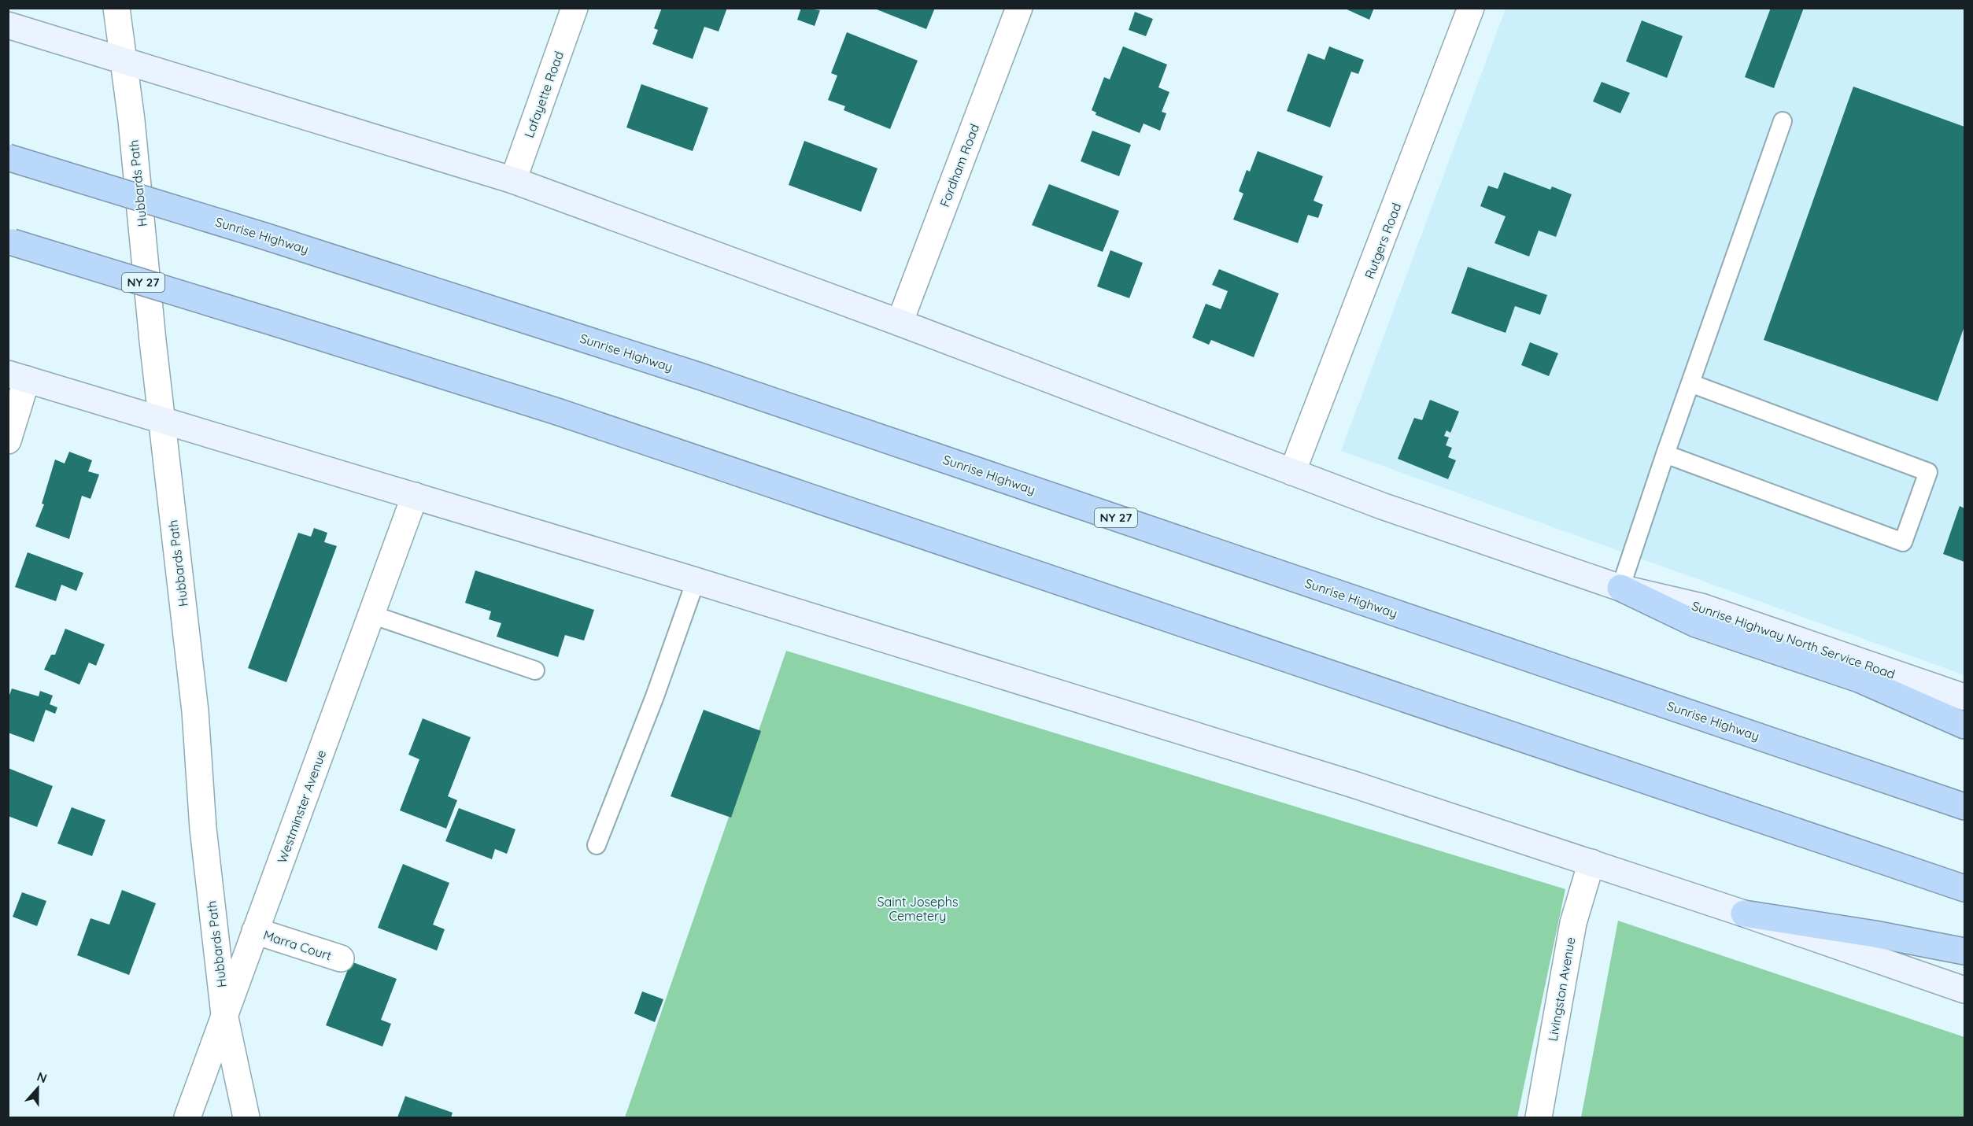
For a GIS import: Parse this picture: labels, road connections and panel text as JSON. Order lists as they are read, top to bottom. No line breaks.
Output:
{"streets":{"highway":["Sunrise Highway","NY 27"],"main road":["Sunrise Highway North Service Road"],"street":["Lafayette Road","Fordham Road","Hubbards Path","Rutgers Road","Westminster Avenue","Marra Court","Livingston Avenue"]},"crossings":[["Hubbards Path","Westminster Avenue"],["Westminster Avenue","Marra Court"]],"parks":["Saint Josephs Cemetery"],"north":"top"}
